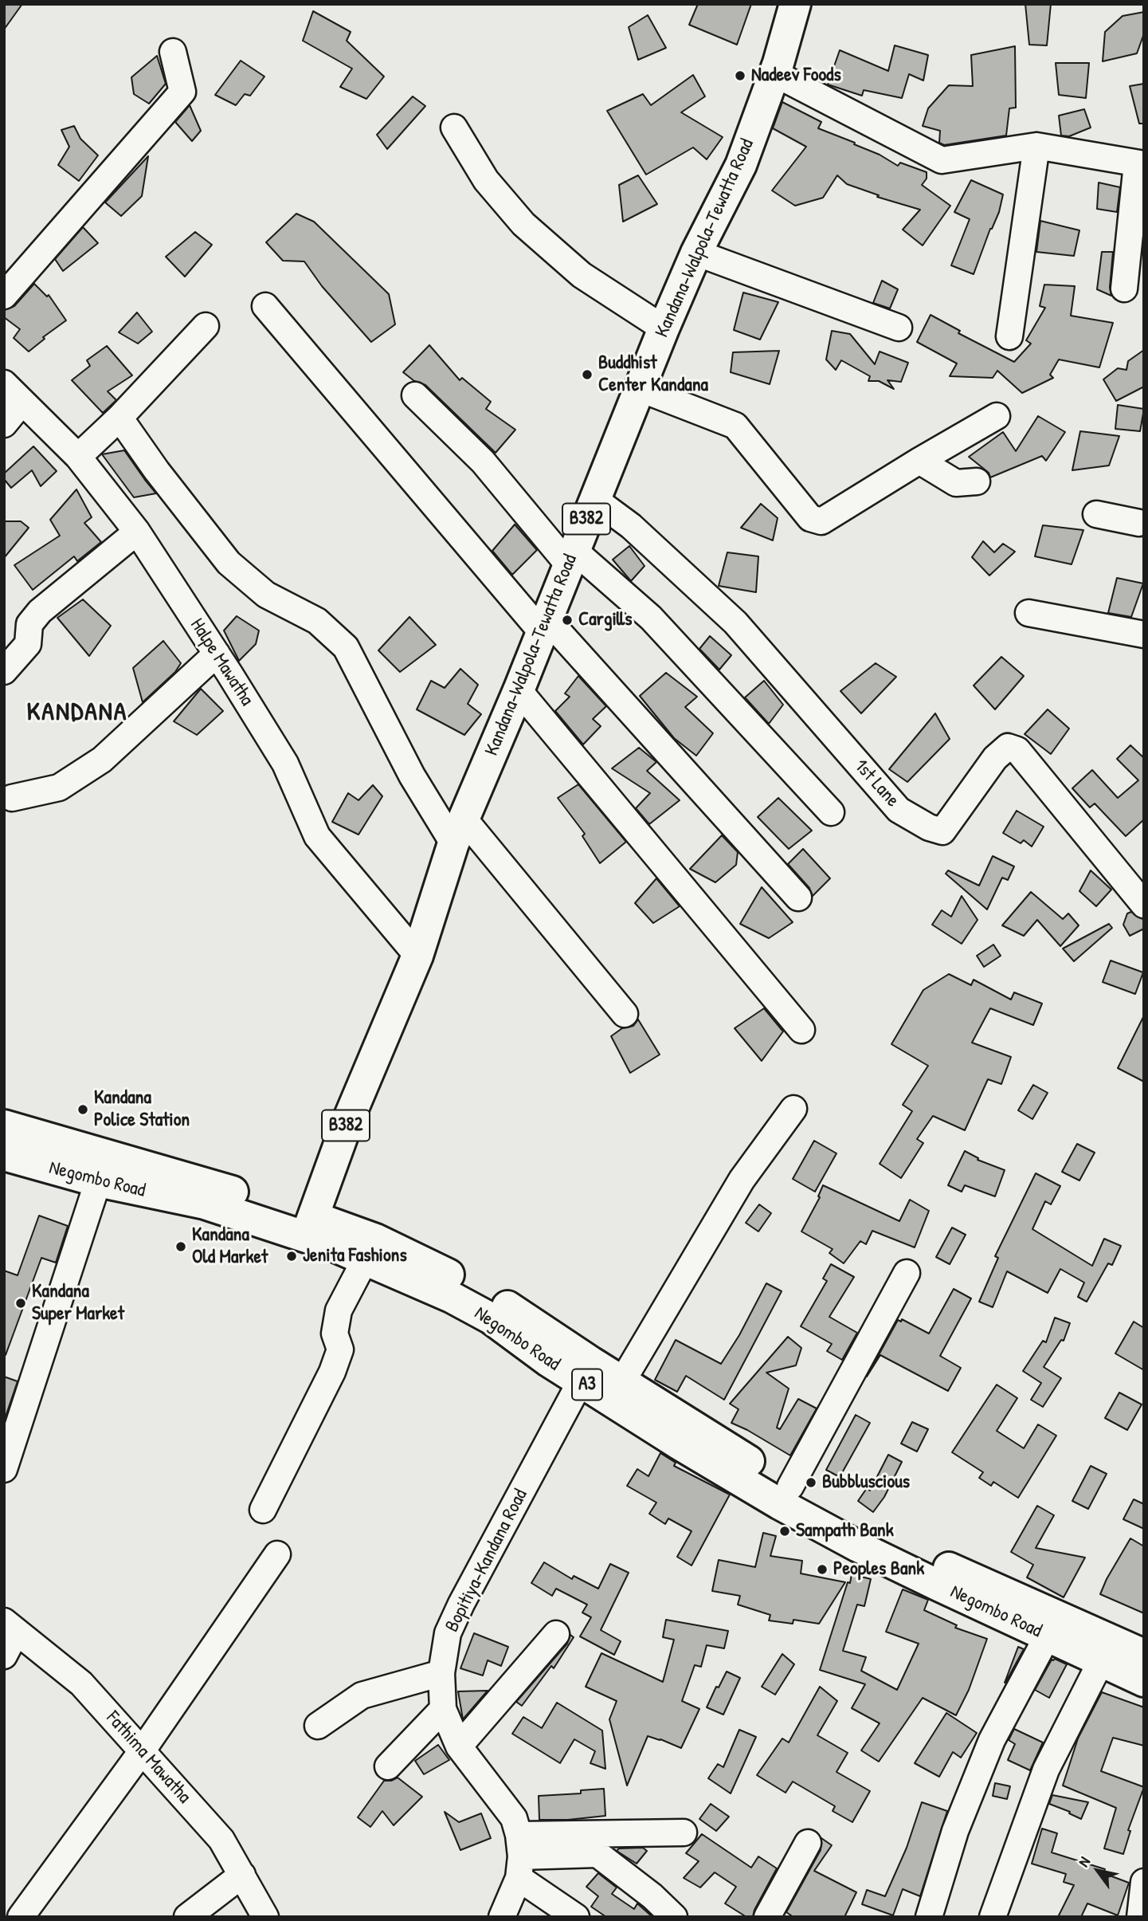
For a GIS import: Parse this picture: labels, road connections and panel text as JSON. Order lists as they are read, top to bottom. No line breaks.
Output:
{"streets":{"main road":["Kandana-Walpola-Tewatta Road","B382","Negombo Road","A3"],"street":["Halpe Mawatha","1st Lane","Bopitiya-Kandana Road","Fathima Mawatha"]},"crossings":[["Kandana-Walpola-Tewatta Road","Halpe Mawatha"],["Kandana-Walpola-Tewatta Road","1st Lane"],["Kandana-Walpola-Tewatta Road","Negombo Road"],["Negombo Road","Bopitiya-Kandana Road"]],"districts":["KANDANA"],"places":["Nadeev Foods","Buddhist Center Kandana","Cargills","Kandana Police Station","Kandana Old Market","Jenita Fashions","Kandana Super Market","Bubbluscious","Sampath Bank","Peoples Bank"],"north":"top left"}
